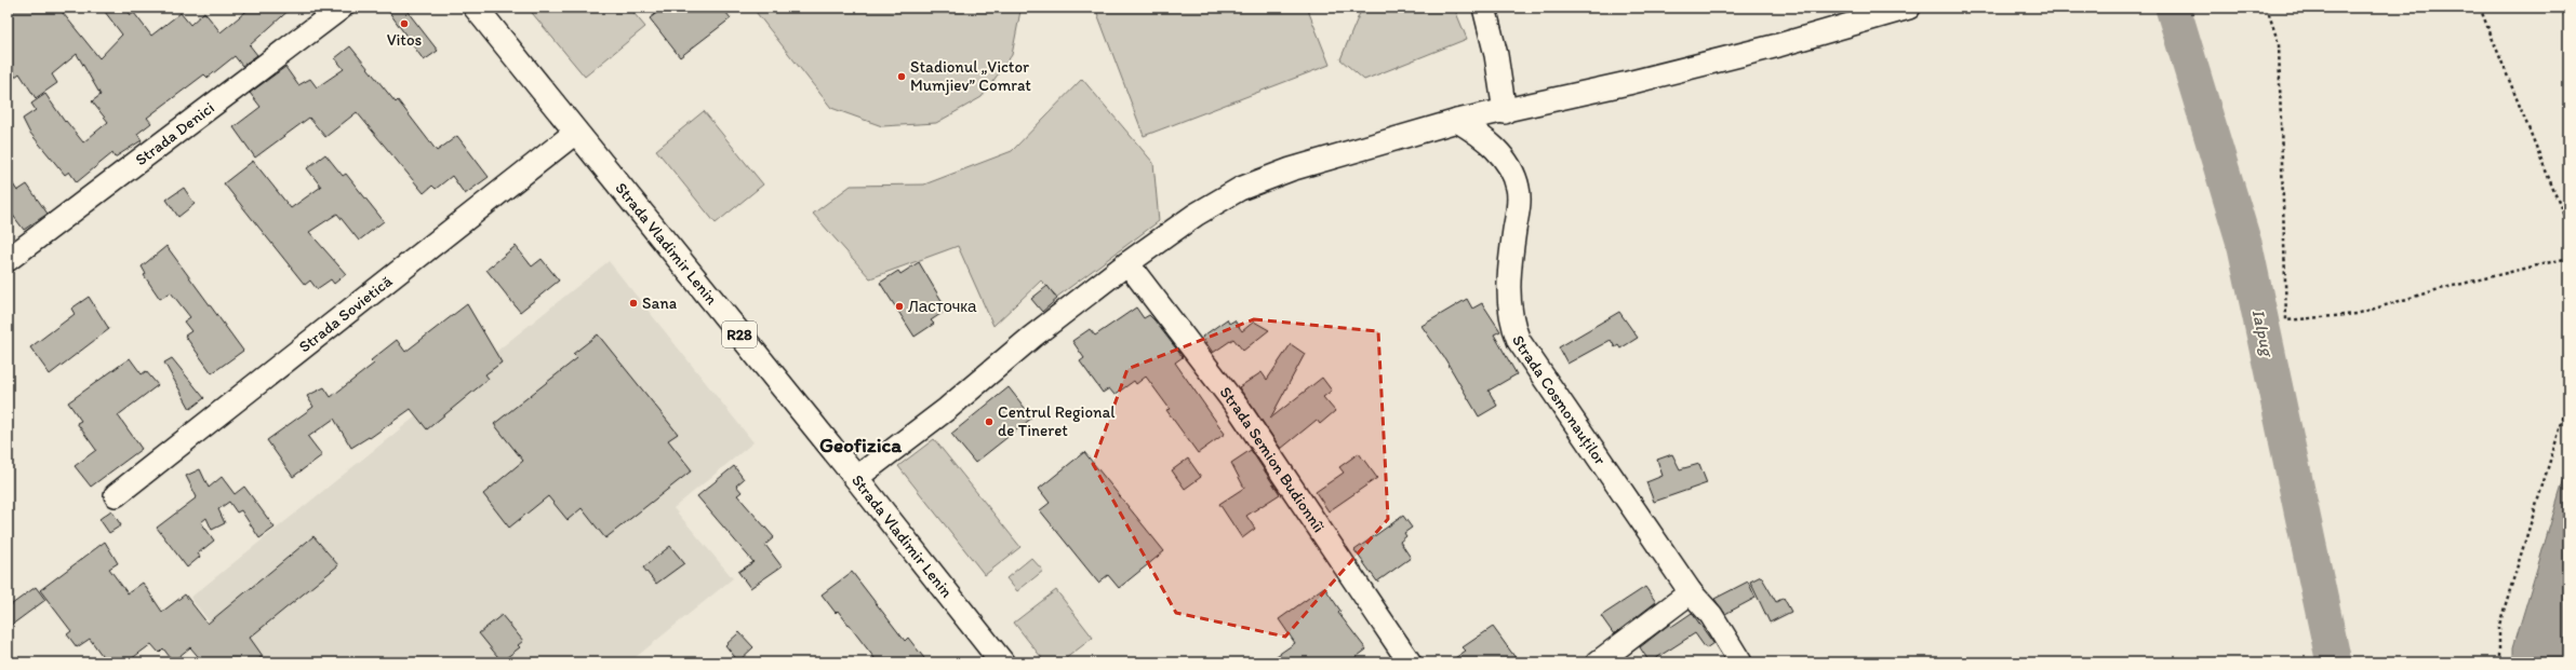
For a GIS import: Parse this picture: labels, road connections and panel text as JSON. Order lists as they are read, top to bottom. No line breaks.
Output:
{"streets":{"main road":["Strada Vladimir Lenin","R28"],"street":["Strada Denici","Strada Sovietică","Strada Cosmonauților","Strada Semion Budionnîi"]},"crossings":[["Strada Vladimir Lenin","Strada Sovietică"]],"districts":["Geofizica"],"water":["Ialpug"],"places":["Vitos","Stadionul „Victor Mumjiev” Comrat","Sana","Ласточка","Centrul Regional de Tineret"]}
